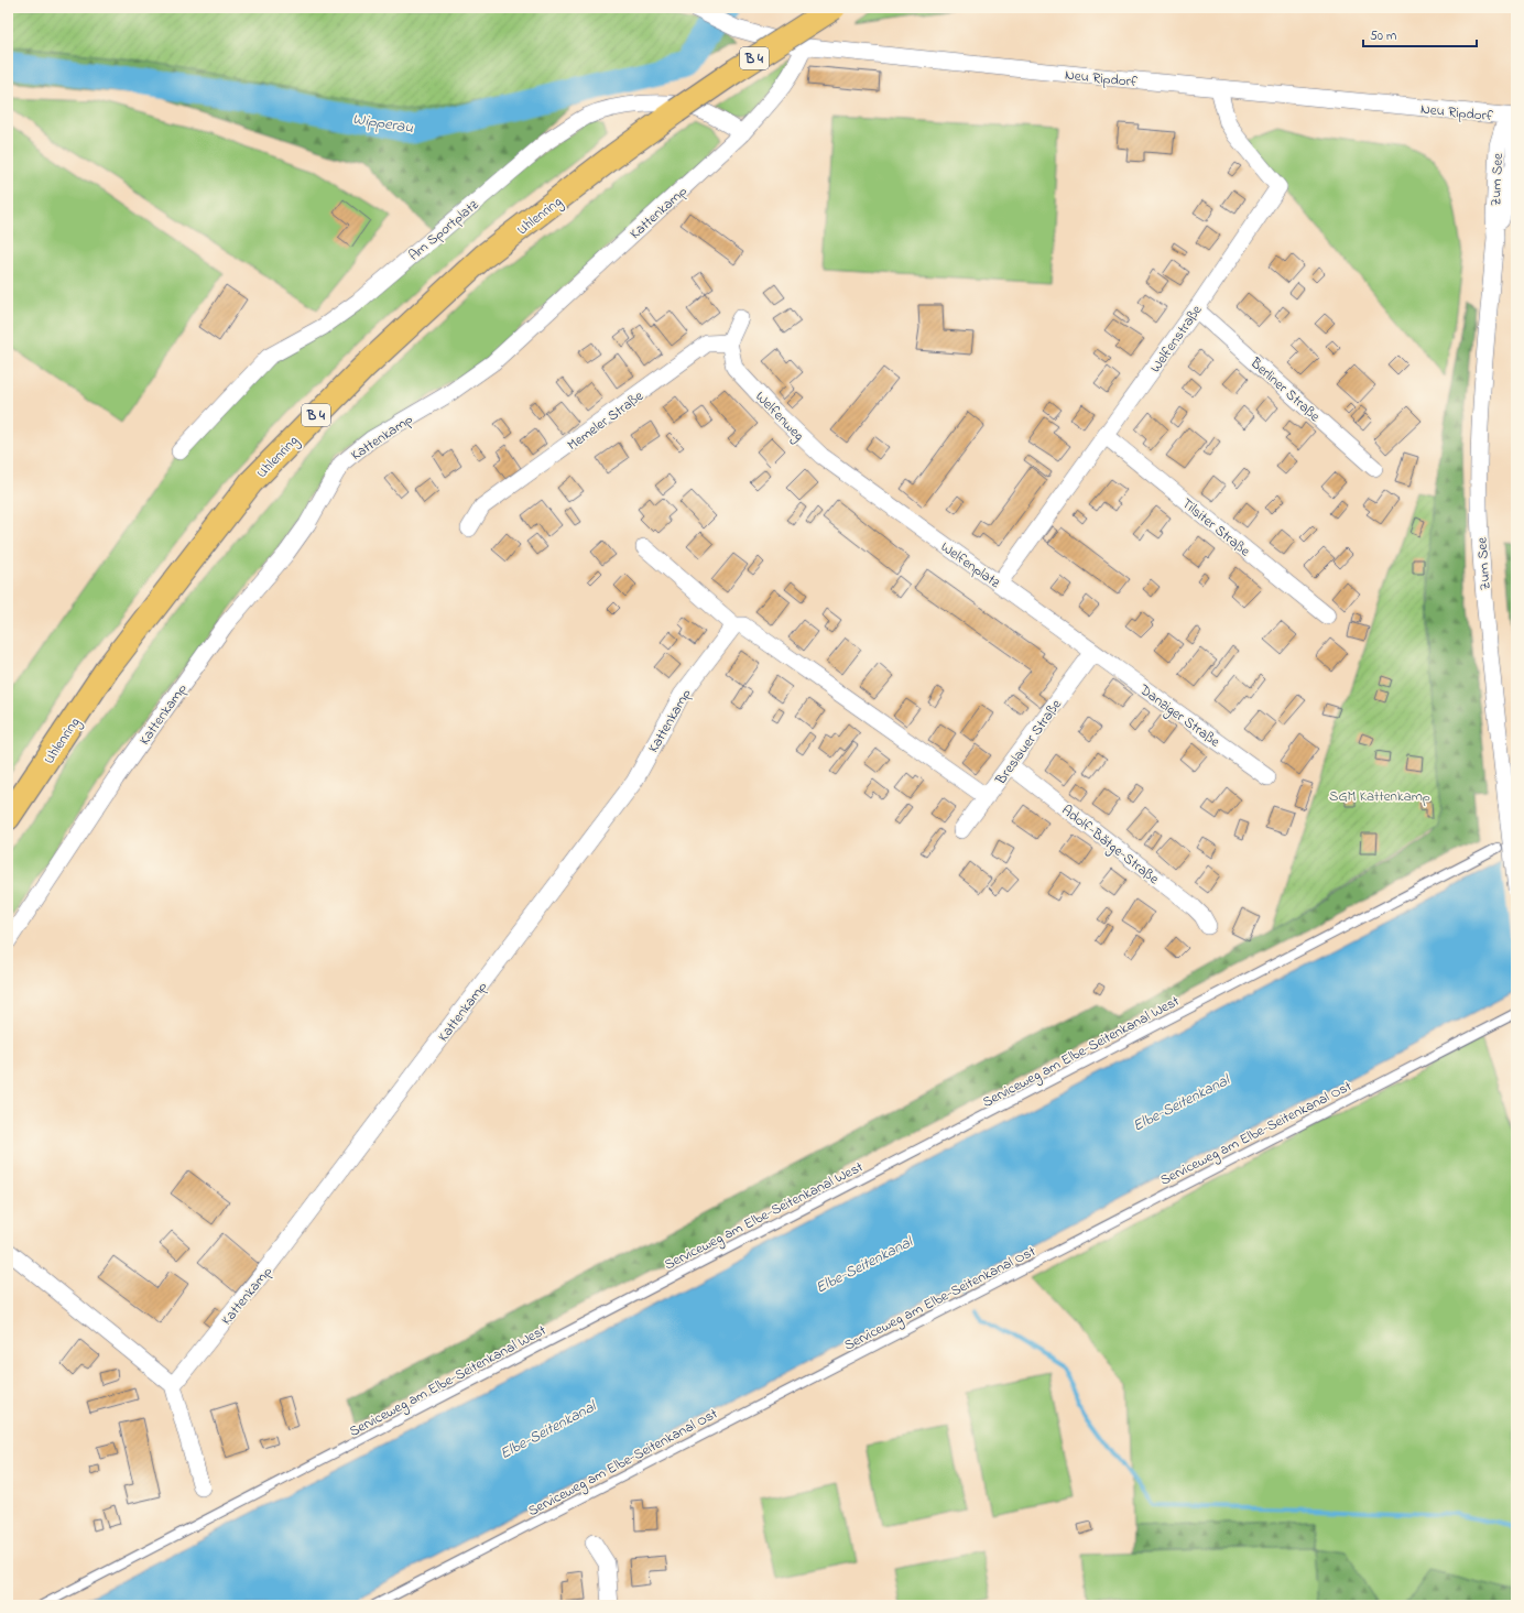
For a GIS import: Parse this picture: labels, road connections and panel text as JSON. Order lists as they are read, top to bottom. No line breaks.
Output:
{"streets":{"highway":["B 4","Uhlenring"],"street":["Neu Ripdorf","Zum See","Kattenkamp","Am Sportplatz","Welfenstraße","Berliner Straße","Welfenweg","Memeler Straße","Tilsiter Straße","Welfenplatz","Danziger Straße","Breslauer Straße","Adolf-Bätge-Straße"],"lane":["Serviceweg am Elbe-Seitenkanal West","Serviceweg am Elbe-Seitenkanal Ost"]},"crossings":[["Neu Ripdorf","Zum See"],["Neu Ripdorf","Kattenkamp"],["Neu Ripdorf","Welfenstraße"],["Kattenkamp","Am Sportplatz"],["Welfenstraße","Berliner Straße"],["Welfenstraße","Tilsiter Straße"],["Welfenstraße","Welfenplatz"],["Welfenweg","Memeler Straße"],["Welfenweg","Welfenplatz"],["Welfenplatz","Danziger Straße"],["Welfenplatz","Breslauer Straße"],["Danziger Straße","Breslauer Straße"],["Breslauer Straße","Adolf-Bätge-Straße"]],"water":["Wipperau","Elbe-Seitenkanal"],"parks":["SGM Kattenkamp"],"scale_bar":"50 m"}
